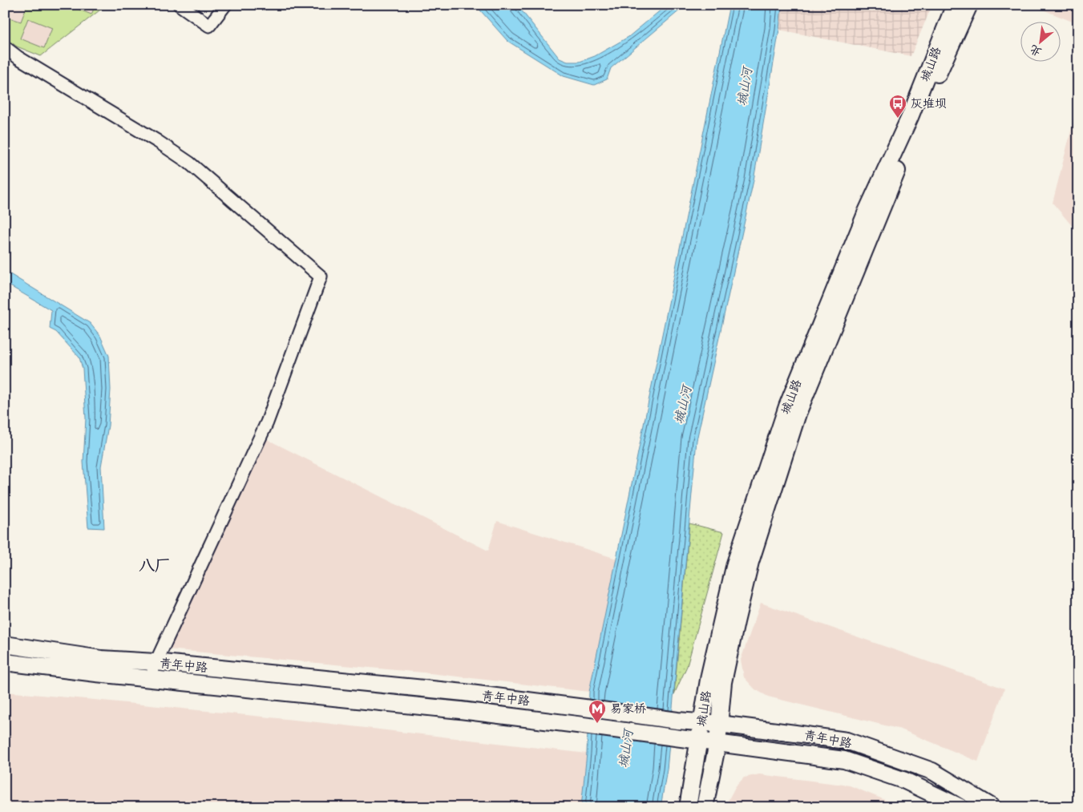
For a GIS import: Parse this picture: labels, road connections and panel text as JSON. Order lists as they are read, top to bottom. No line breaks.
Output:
{"streets":{"main road":["城山路","青年中路"]},"crossings":[["城山路","青年中路"]],"districts":["八厂"],"water":["城山河"],"places":{"bus stop":["灰堆坝"],"metro station":["易家桥"]},"north":"bottom left"}
